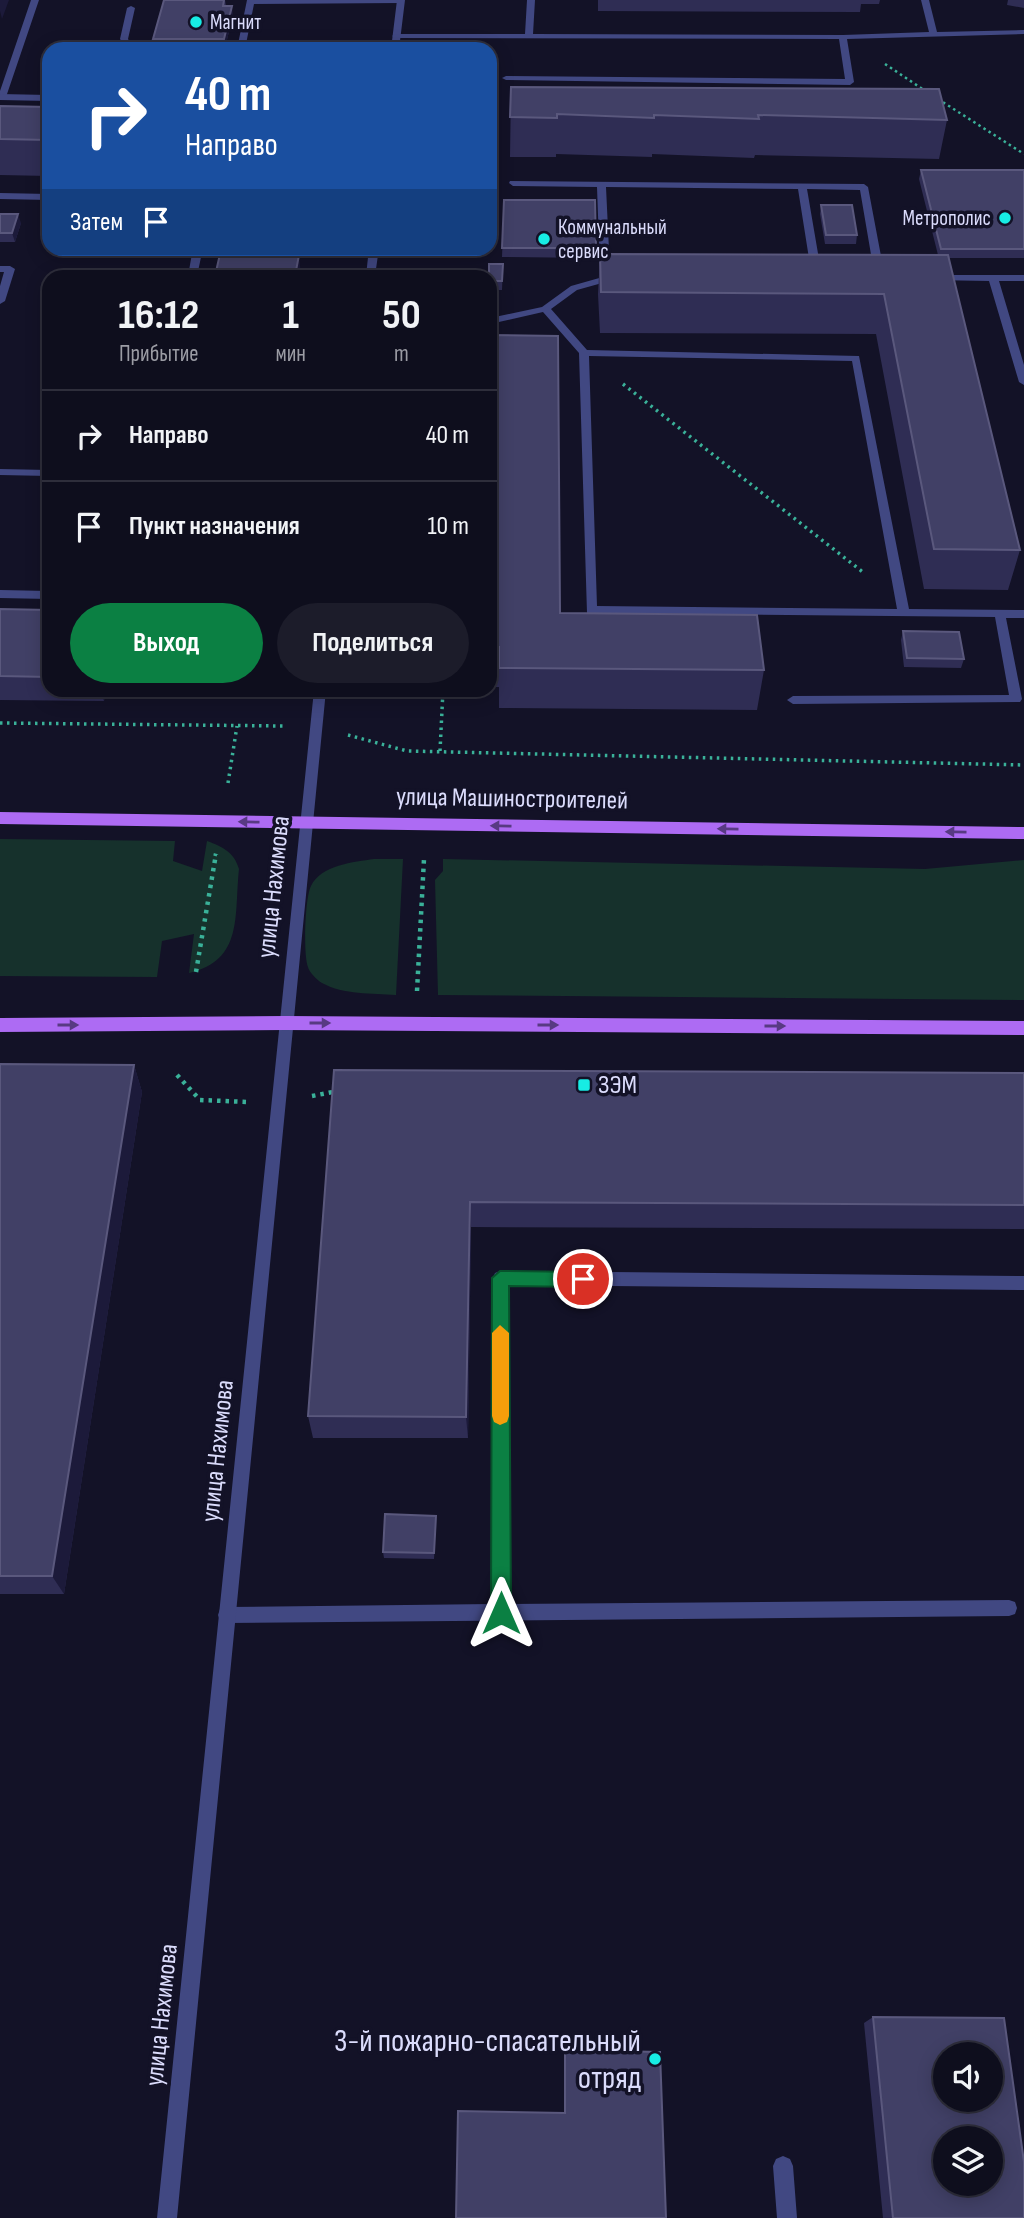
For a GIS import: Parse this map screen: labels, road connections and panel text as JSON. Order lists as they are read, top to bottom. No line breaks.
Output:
{"streets":{"main road":["улица Машиностроителей"],"street":["улица Нахимова"]},"crossings":[["улица Машиностроителей","улица Нахимова"]],"one_way":["улица Машиностроителей"],"places":{"other":["Магнит","Метрополис","Коммунальный сервис","3-й пожарно-спасательный отряд"],"transit":["ЗЭМ"]},"page":{"turn":["40 m","Направо"],"then":"Затем","eta":["16:12","Прибытие","1","мин","50","m"],"list":[{"name":"Направо","value":"40 m"},{"name":"Пункт назначения","value":"10 m"}],"buttons":["Выход","Поделиться"]}}
